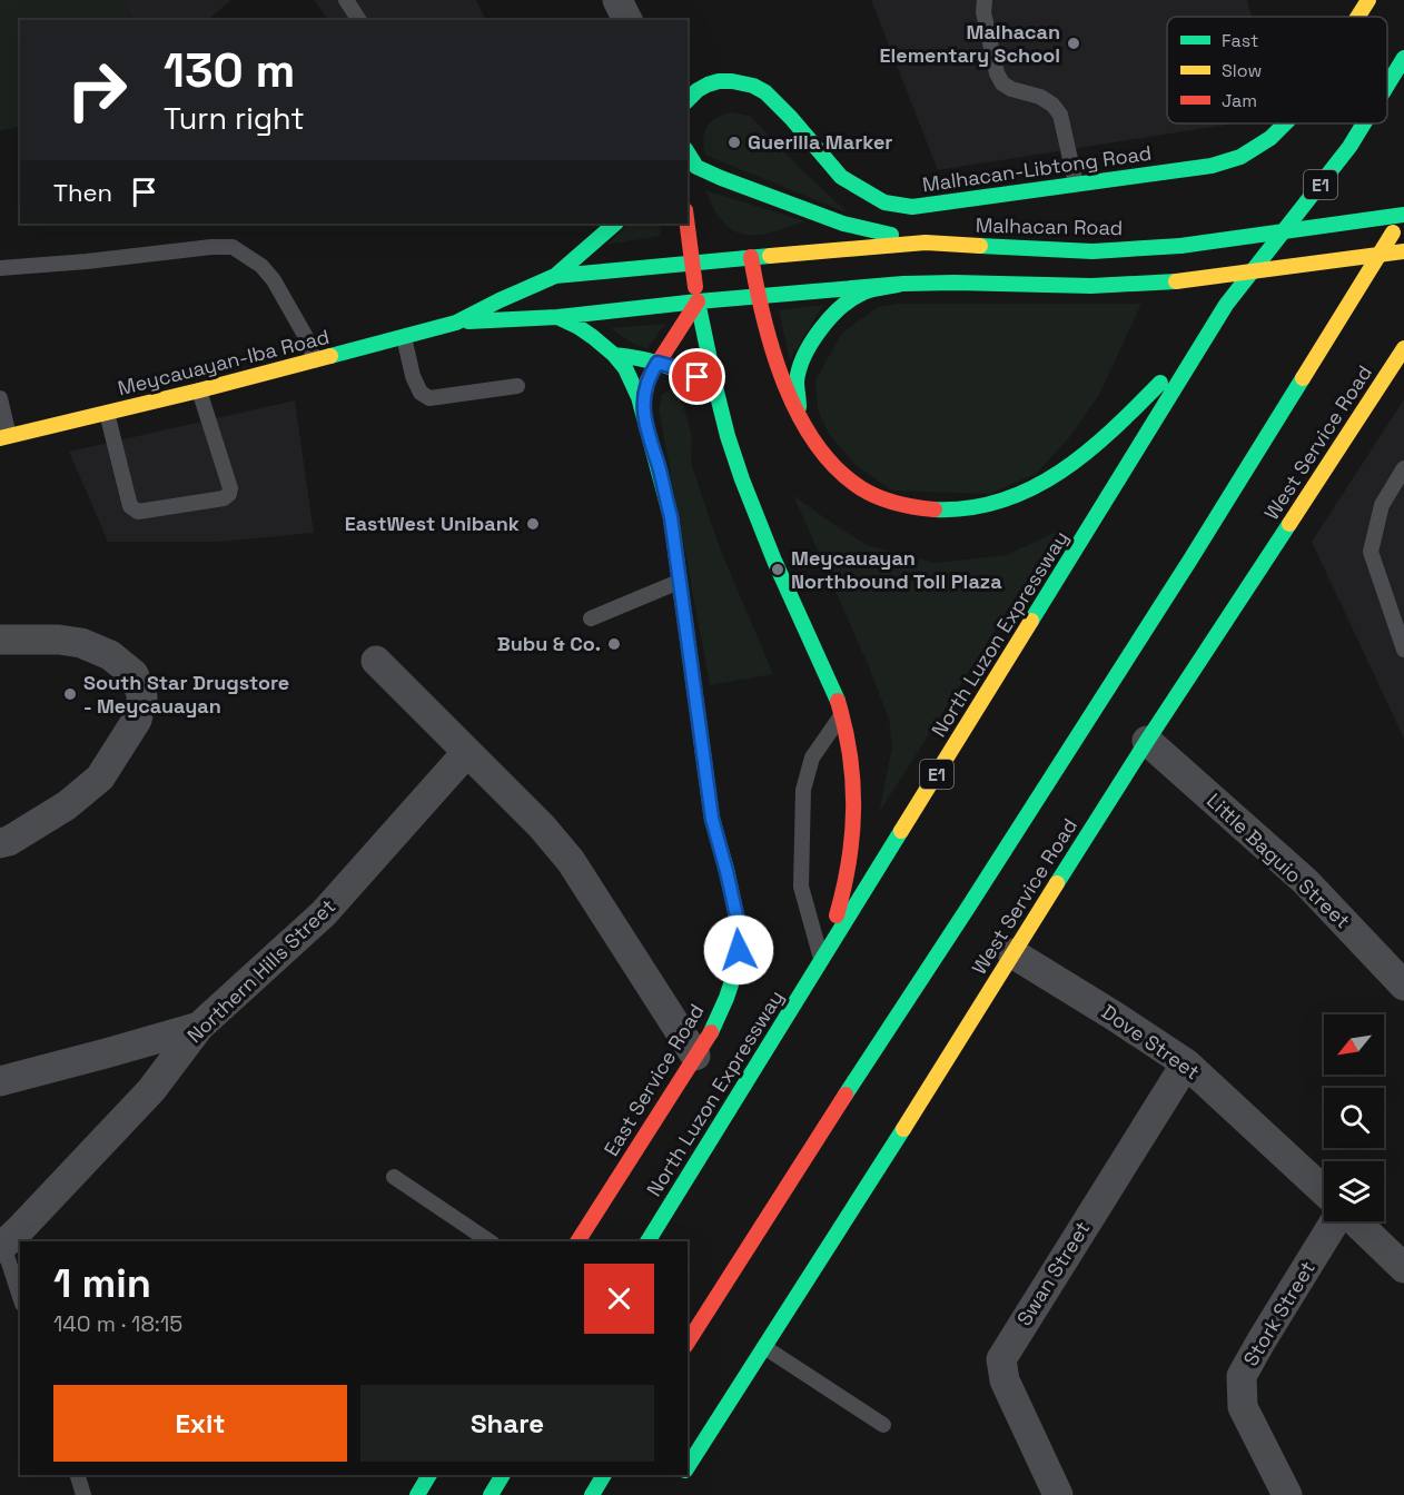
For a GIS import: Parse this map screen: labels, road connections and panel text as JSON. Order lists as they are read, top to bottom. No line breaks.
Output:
{"streets":{"main road":["Malhacan-Libtong Road","E1","Malhacan Road","Meycauayan-Iba Road","West Service Road","North Luzon Expressway","East Service Road"],"street":["Little Baguio Street","Northern Hills Street","Dove Street","Swan Street","Stork Street"]},"crossings":[["Malhacan Road","Meycauayan-Iba Road"],["Meycauayan-Iba Road","East Service Road"],["West Service Road","Little Baguio Street"],["West Service Road","Dove Street"],["Dove Street","Swan Street"]],"places":["Malhacan Elementary School","Guerilla Marker","EastWest Unibank","Meycauayan Northbound Toll Plaza","Bubu & Co.","South Star Drugstore - Meycauayan"],"legend":["Fast","Slow","Jam"],"north":"bottom left","page":{"turn":["130 m","Turn right"],"then":"Then","heading":["1 min","140 m · 18:15"],"buttons":["Exit","Share"]}}
